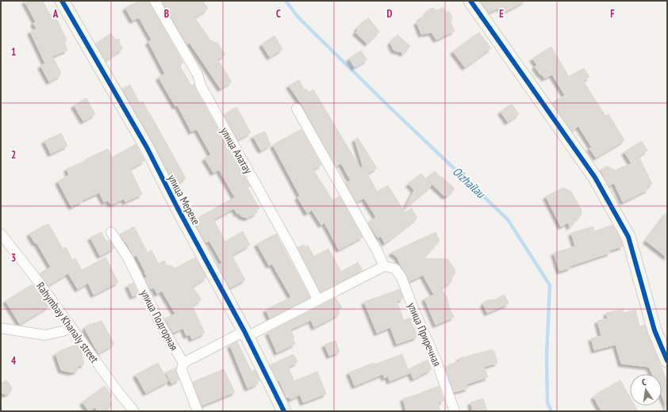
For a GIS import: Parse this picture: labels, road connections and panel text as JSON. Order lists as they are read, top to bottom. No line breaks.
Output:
{"streets":{"street":["улица Алатау","улица Мереке","улица Подгорная","Rahymbay Khanaly street","улица Приречная"]},"water":["Oizhailau"],"north":"top","grid":{"columns":["A","B","C","D","E","F"],"rows":["1","2","3","4"]}}
